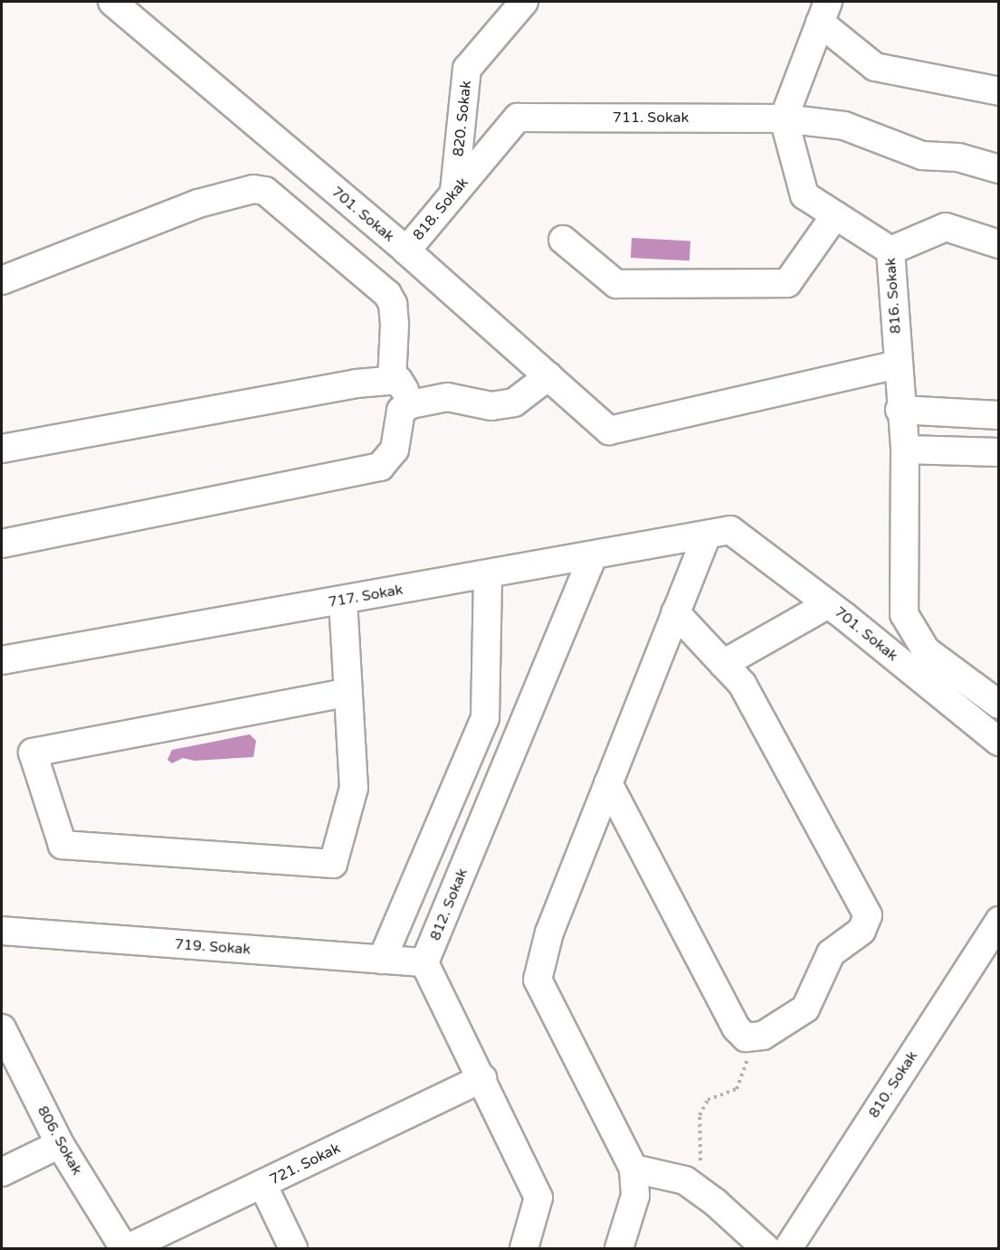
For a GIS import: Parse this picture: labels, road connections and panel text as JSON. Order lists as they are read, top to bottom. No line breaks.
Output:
{"streets":{"street":["711. Sokak","820. Sokak","818. Sokak","701. Sokak","816. Sokak","717. Sokak","812. Sokak","719. Sokak","810. Sokak","806. Sokak","721. Sokak"]},"crossings":[["711. Sokak","818. Sokak"],["711. Sokak","816. Sokak"],["820. Sokak","818. Sokak"],["818. Sokak","701. Sokak"],["701. Sokak","816. Sokak"],["701. Sokak","717. Sokak"],["717. Sokak","812. Sokak"],["812. Sokak","719. Sokak"],["806. Sokak","721. Sokak"]]}
